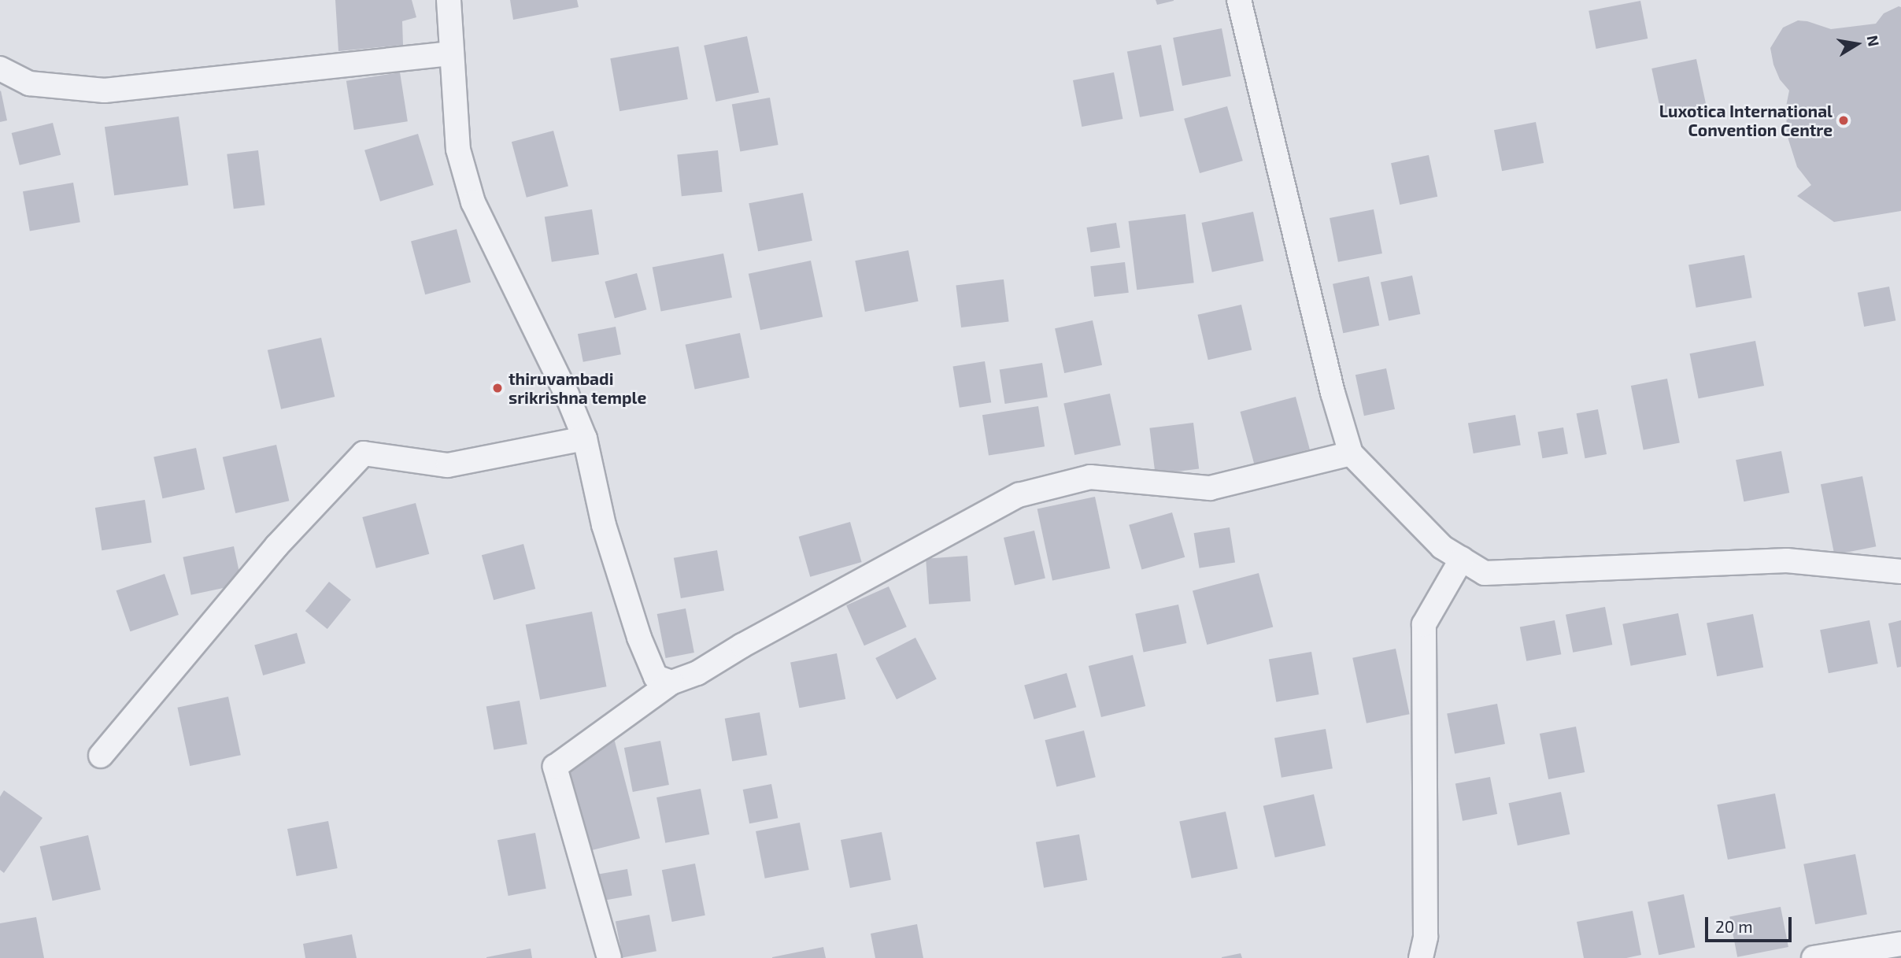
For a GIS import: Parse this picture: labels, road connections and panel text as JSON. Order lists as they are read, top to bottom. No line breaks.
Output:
{"places":["Luxotica International Convention Centre","thiruvambadi srikrishna temple"],"scale_bar":"20 m","north":"right"}
